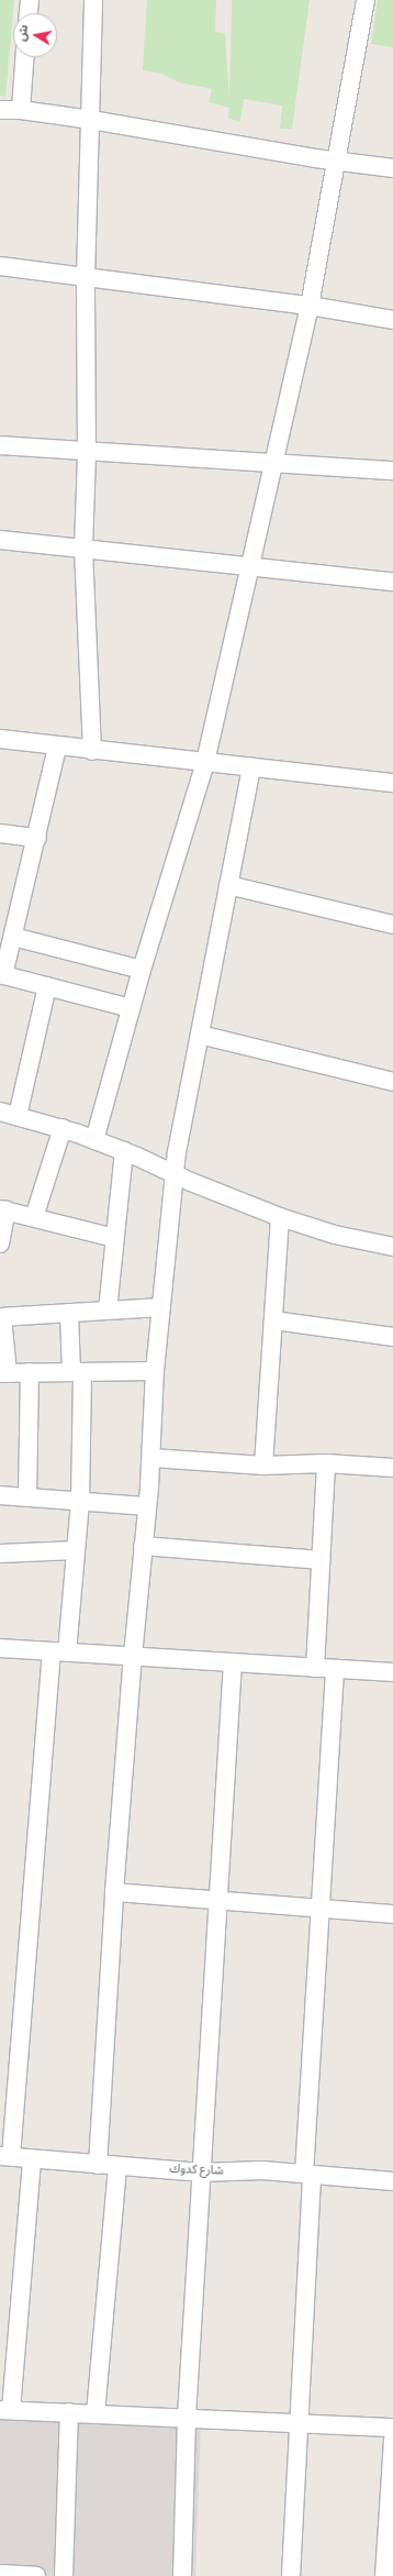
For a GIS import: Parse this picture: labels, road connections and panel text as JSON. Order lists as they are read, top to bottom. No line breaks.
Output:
{"streets":{"street":["شارع كدوك"]},"north":"left"}
